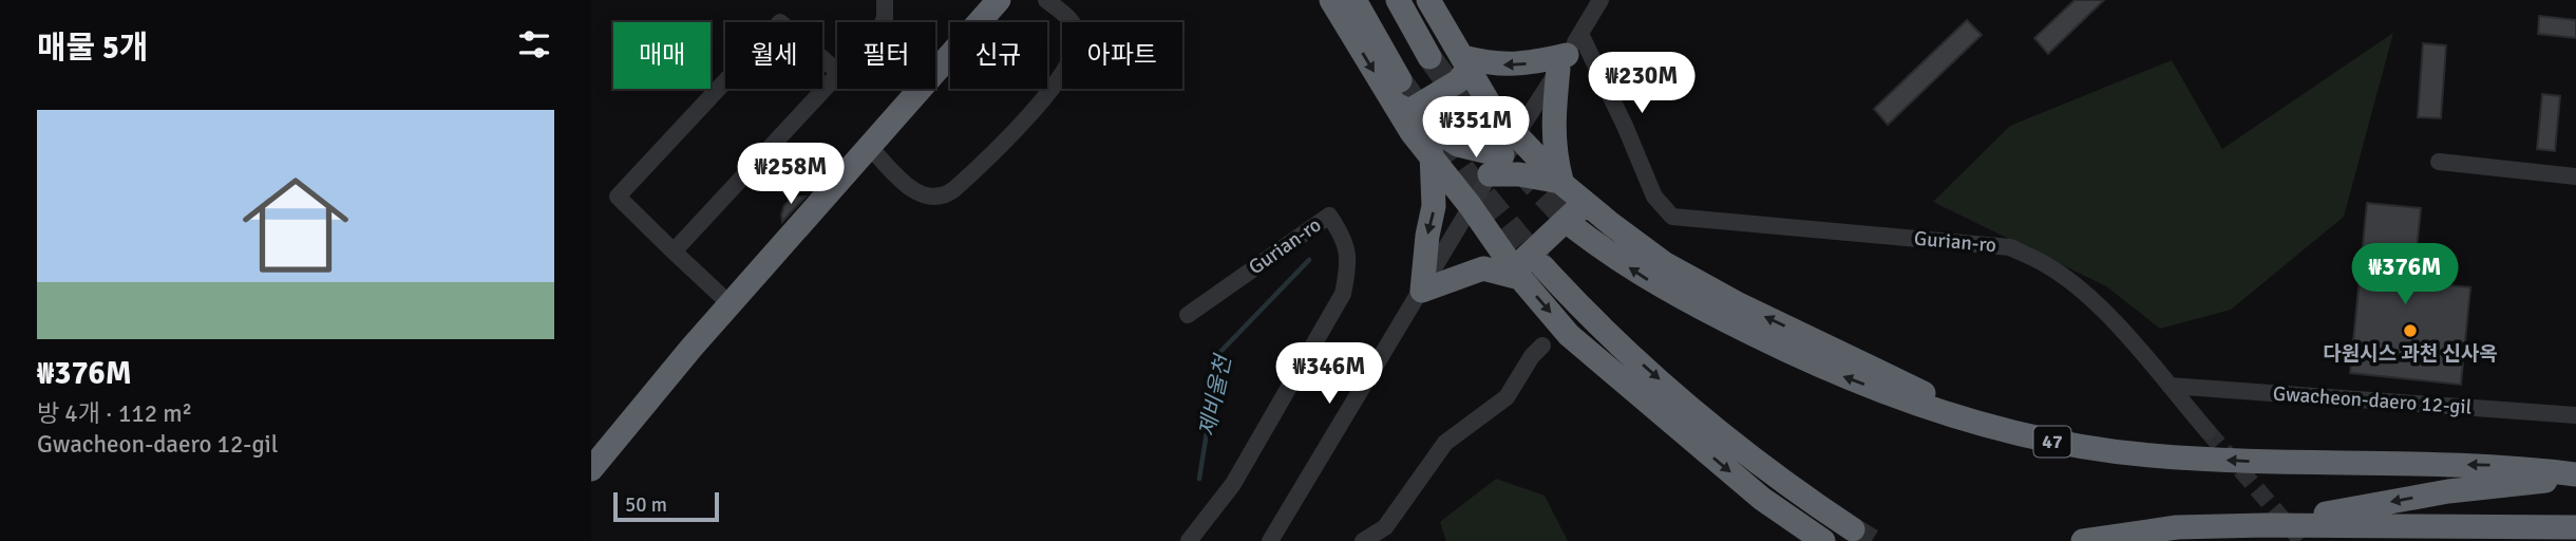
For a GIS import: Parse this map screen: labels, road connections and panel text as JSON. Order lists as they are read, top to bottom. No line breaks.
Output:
{"streets":{"highway":["47"],"street":["Gurian-ro","Gwacheon-daero 12-gil"]},"crossings":[["Gurian-ro","Gwacheon-daero 12-gil"]],"water":["제비울천"],"places":["다원시스 과천 신사옥"],"scale_bar":"50 m","page":{"heading":"매물 5개","chip":["매매","월세","필터","신규","아파트"],"price":["₩230M","₩351M","₩258M","₩376M","₩346M"],"list":[{"name":"₩376M","note":"방 4개 · 112 m² · Gwacheon-daero 12-gil"}],"scale":"50 m"}}
